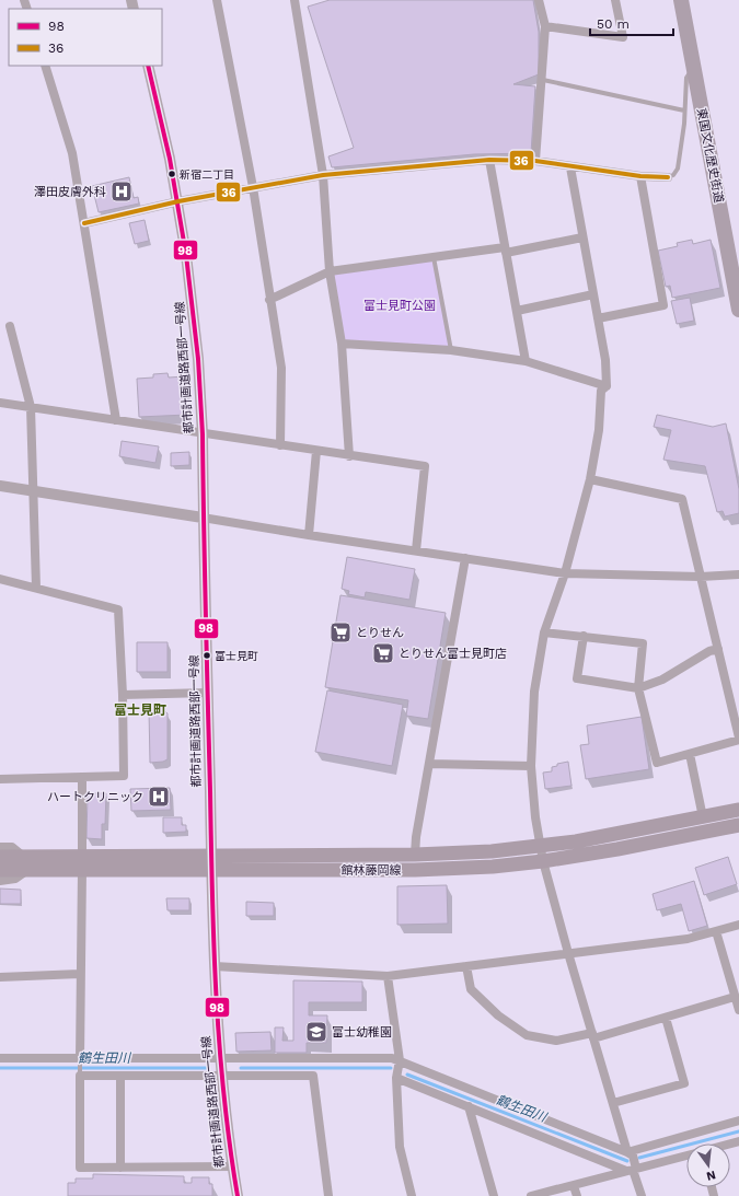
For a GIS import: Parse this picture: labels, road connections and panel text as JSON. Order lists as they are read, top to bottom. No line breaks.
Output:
{"streets":{"highway":["東国文化歴史街道"],"main road":["館林藤岡線"],"street":["都市計画道路西部一号線"]},"crossings":[["都市計画道路西部一号線","館林藤岡線"]],"districts":["富士見町"],"water":["鶴生田川"],"parks":["富士見町公園"],"places":{"other":["新宿二丁目","富士見町"],"hospital":["澤田皮膚外科","ハートクリニック"],"supermarket":["とりせん","とりせん富士見町店"],"school or university":["富士幼稚園"]},"lines":["transit line 98","transit line 36"],"legend":["98","36"],"scale_bar":"50 m","north":"bottom"}
